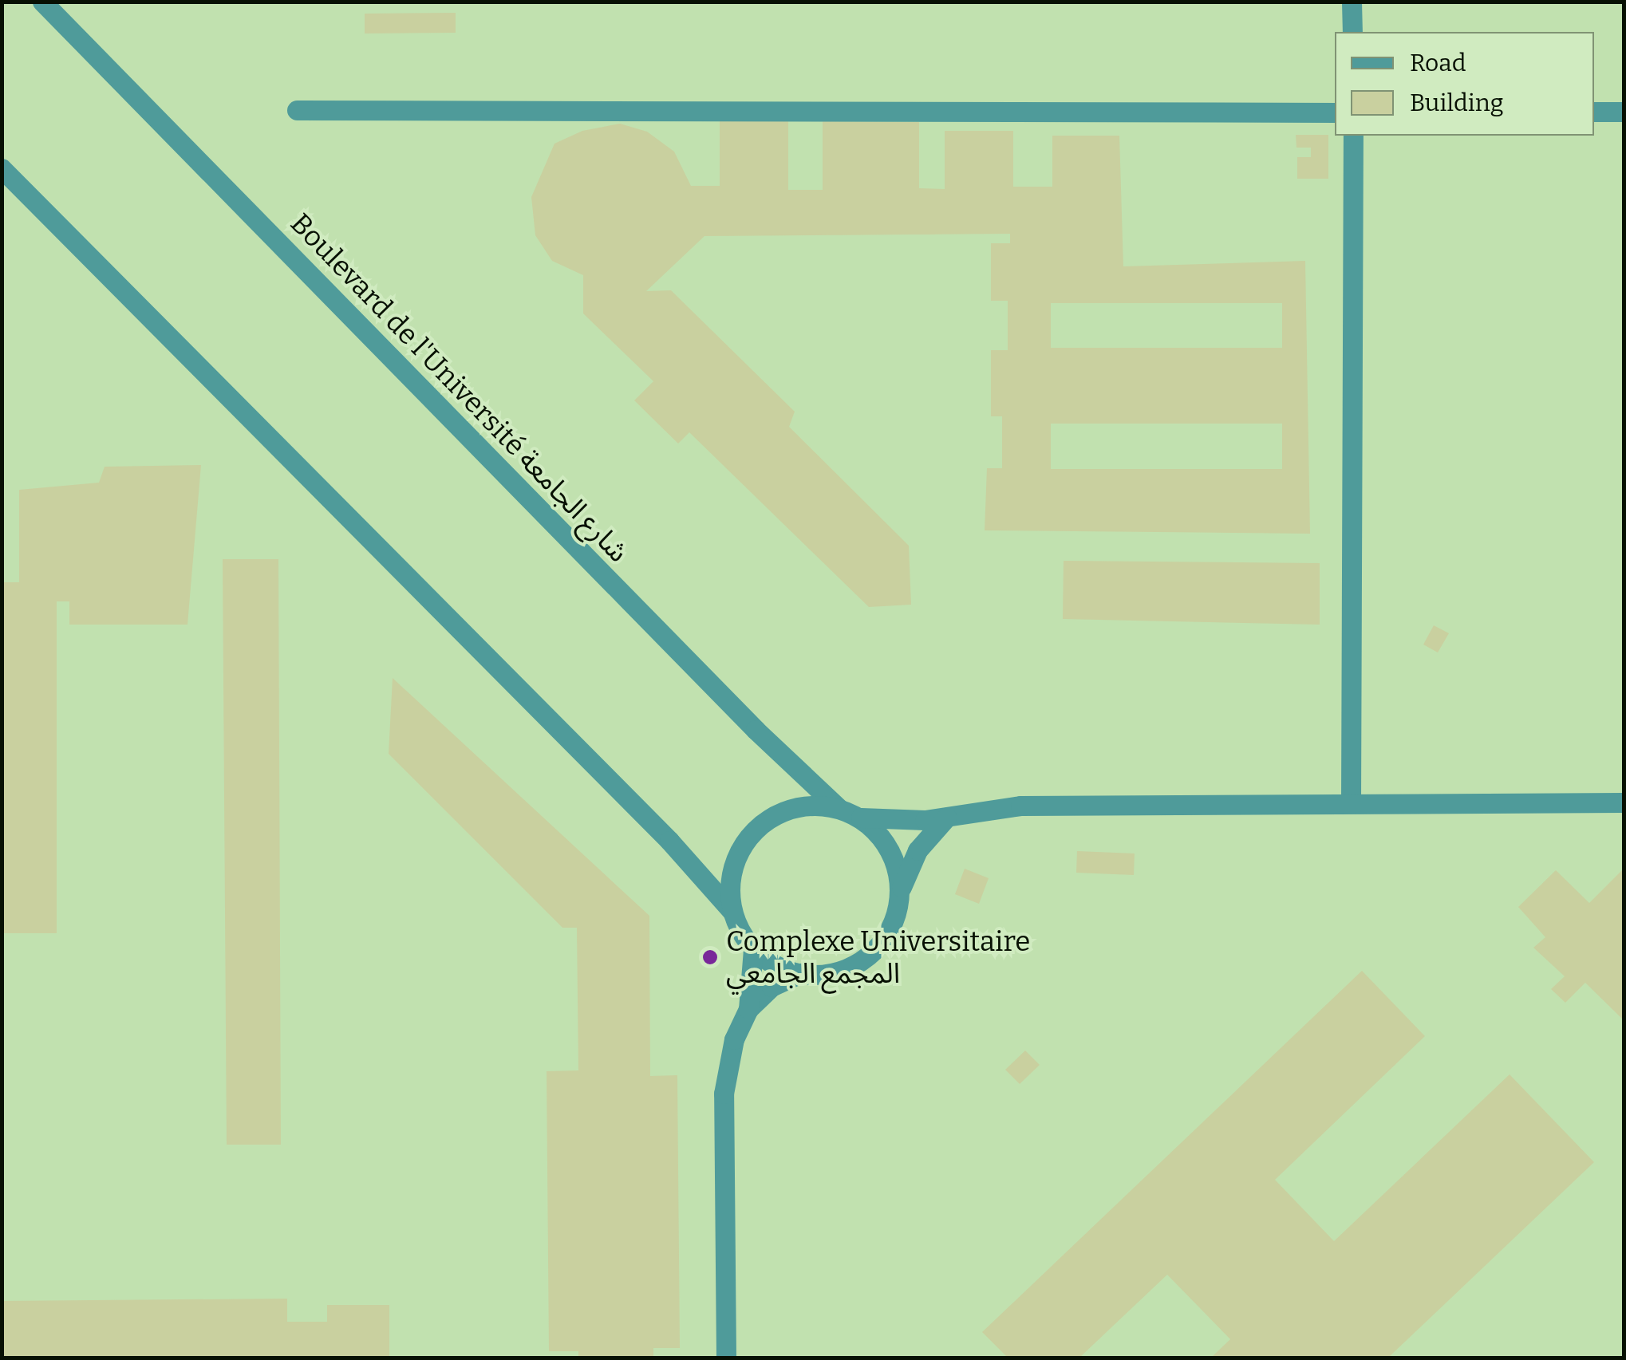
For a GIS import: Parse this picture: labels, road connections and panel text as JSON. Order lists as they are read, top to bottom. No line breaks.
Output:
{"streets":{"street":["Boulevard de l'Université شارع الجامعة"]},"places":["Complexe Universitaire المجمع الجامعي"],"legend":["Road","Building"]}
